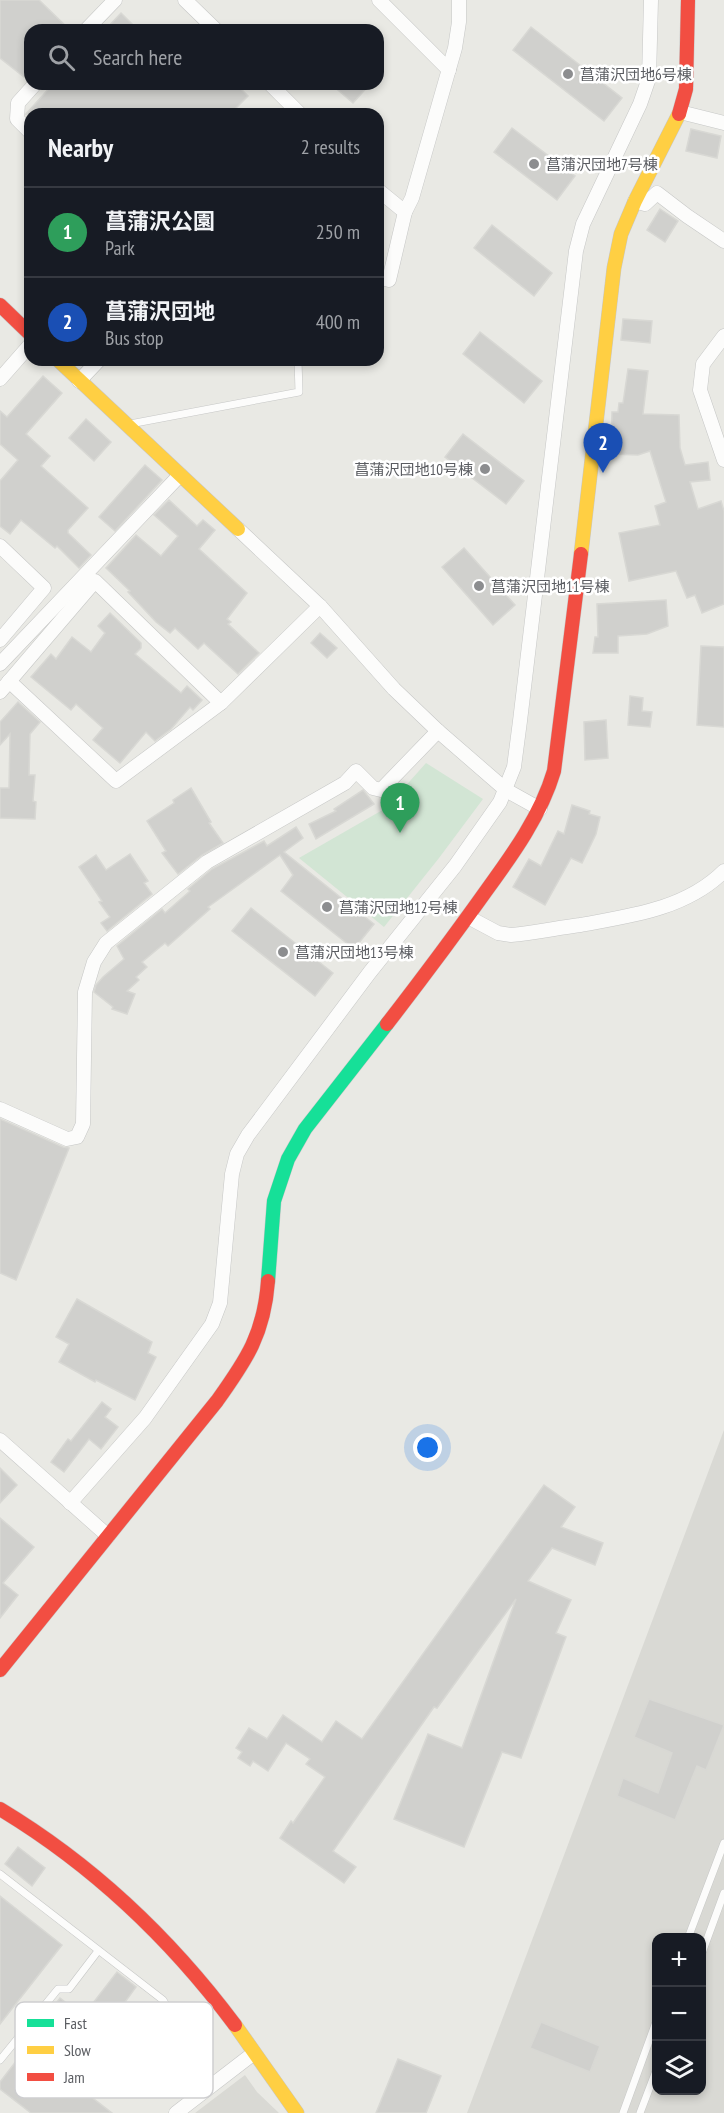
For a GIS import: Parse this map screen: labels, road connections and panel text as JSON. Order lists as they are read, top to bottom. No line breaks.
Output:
{"places":["菖蒲沢団地6号棟","菖蒲沢団地7号棟","菖蒲沢団地10号棟","菖蒲沢団地11号棟","菖蒲沢団地12号棟","菖蒲沢団地13号棟"],"legend":["Fast","Slow","Jam"],"page":{"search":"Search here","heading":["Nearby","2 results"],"list":[{"mark":"1","name":"菖蒲沢公園","note":"Park","value":"250 m"},{"mark":"2","name":"菖蒲沢団地","note":"Bus stop","value":"400 m"}],"pins":["2","1"],"map_buttons":["+","−"]}}
